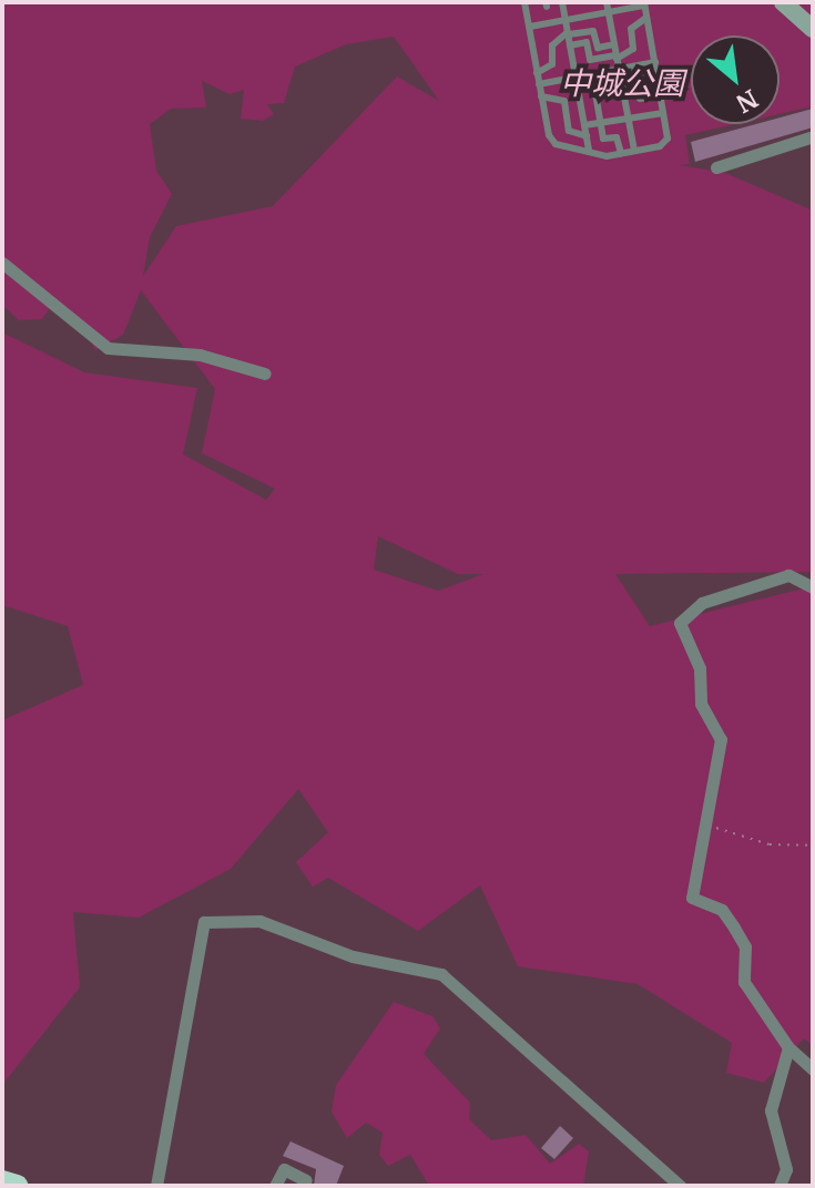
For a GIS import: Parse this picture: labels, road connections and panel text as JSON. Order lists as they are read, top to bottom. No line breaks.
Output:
{"parks":["中城公園"],"north":"bottom right"}
